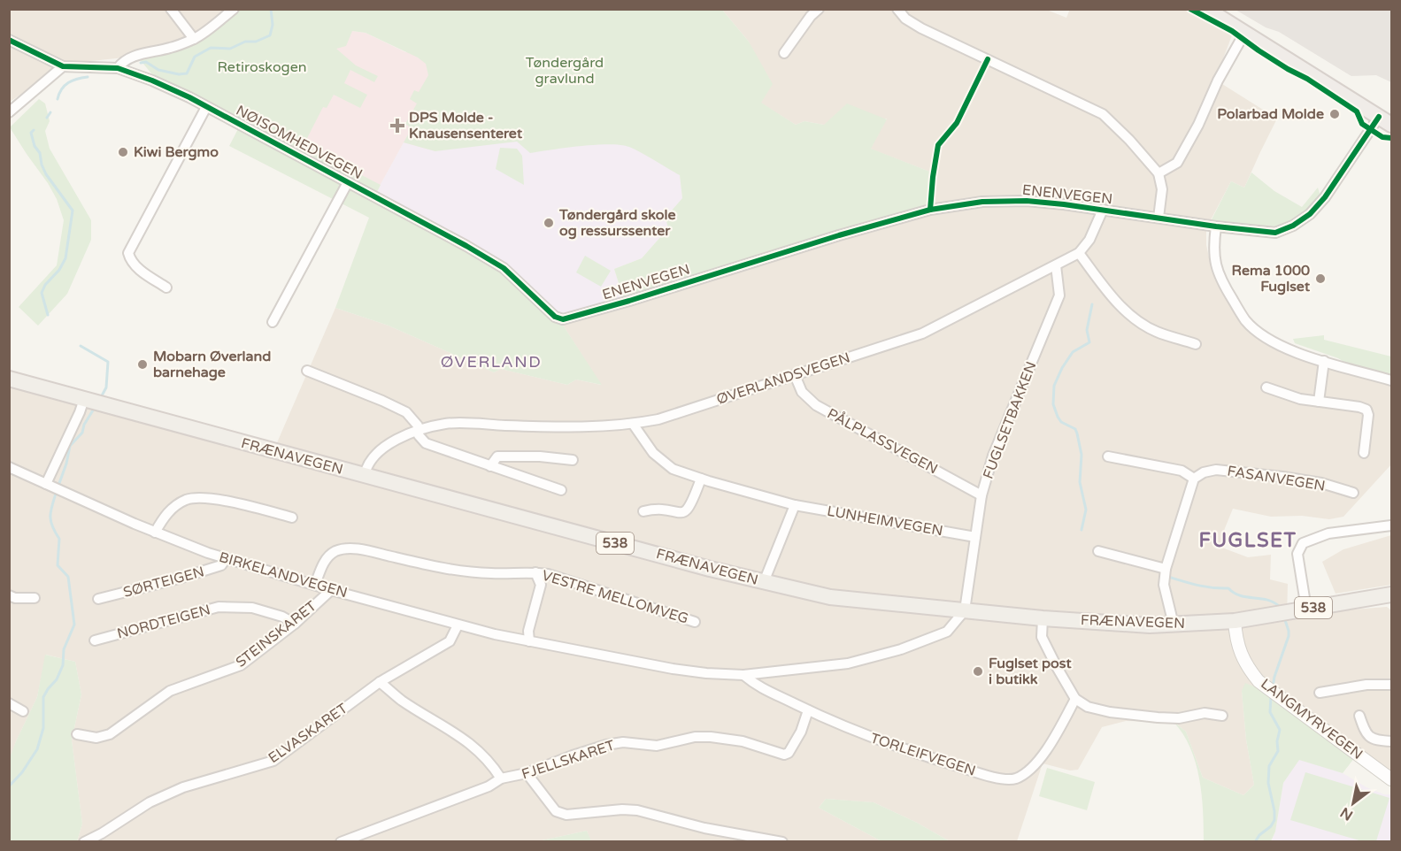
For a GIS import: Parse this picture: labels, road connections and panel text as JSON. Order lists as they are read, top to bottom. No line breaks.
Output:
{"streets":{"main road":["FRÆNAVEGEN","538","LANGMYRVEGEN"],"street":["NØISOMHEDVEGEN","ENENVEGEN","ØVERLANDSVEGEN","FUGLSETBAKKEN","PÅLPLASSVEGEN","FASANVEGEN","LUNHEIMVEGEN","BIRKELANDVEGEN","SØRTEIGEN","VESTRE MELLOMVEG","NORDTEIGEN","STEINSKARET","ELVASKARET","TORLEIFVEGEN","FJELLSKARET"]},"crossings":[["NØISOMHEDVEGEN","ENENVEGEN"],["ENENVEGEN","ØVERLANDSVEGEN"],["ØVERLANDSVEGEN","FUGLSETBAKKEN"],["ØVERLANDSVEGEN","PÅLPLASSVEGEN"],["ØVERLANDSVEGEN","FRÆNAVEGEN"],["ØVERLANDSVEGEN","LUNHEIMVEGEN"],["FUGLSETBAKKEN","PÅLPLASSVEGEN"],["FUGLSETBAKKEN","FRÆNAVEGEN"],["FUGLSETBAKKEN","LUNHEIMVEGEN"],["FUGLSETBAKKEN","BIRKELANDVEGEN"],["FRÆNAVEGEN","BIRKELANDVEGEN"],["FRÆNAVEGEN","LANGMYRVEGEN"],["BIRKELANDVEGEN","SØRTEIGEN"],["BIRKELANDVEGEN","VESTRE MELLOMVEG"],["BIRKELANDVEGEN","STEINSKARET"],["BIRKELANDVEGEN","ELVASKARET"],["BIRKELANDVEGEN","TORLEIFVEGEN"],["NORDTEIGEN","STEINSKARET"],["TORLEIFVEGEN","FJELLSKARET"]],"districts":["ØVERLAND","FUGLSET"],"parks":["Tøndergård gravlund","Retiroskogen"],"places":{"other":["Polarbad Molde","Kiwi Bergmo","Tøndergård skole og ressurssenter","Rema 1000 Fuglset","Mobarn Øverland barnehage","Fuglset post i butikk"],"health":["DPS Molde - Knausensenteret"]},"north":"bottom left"}
